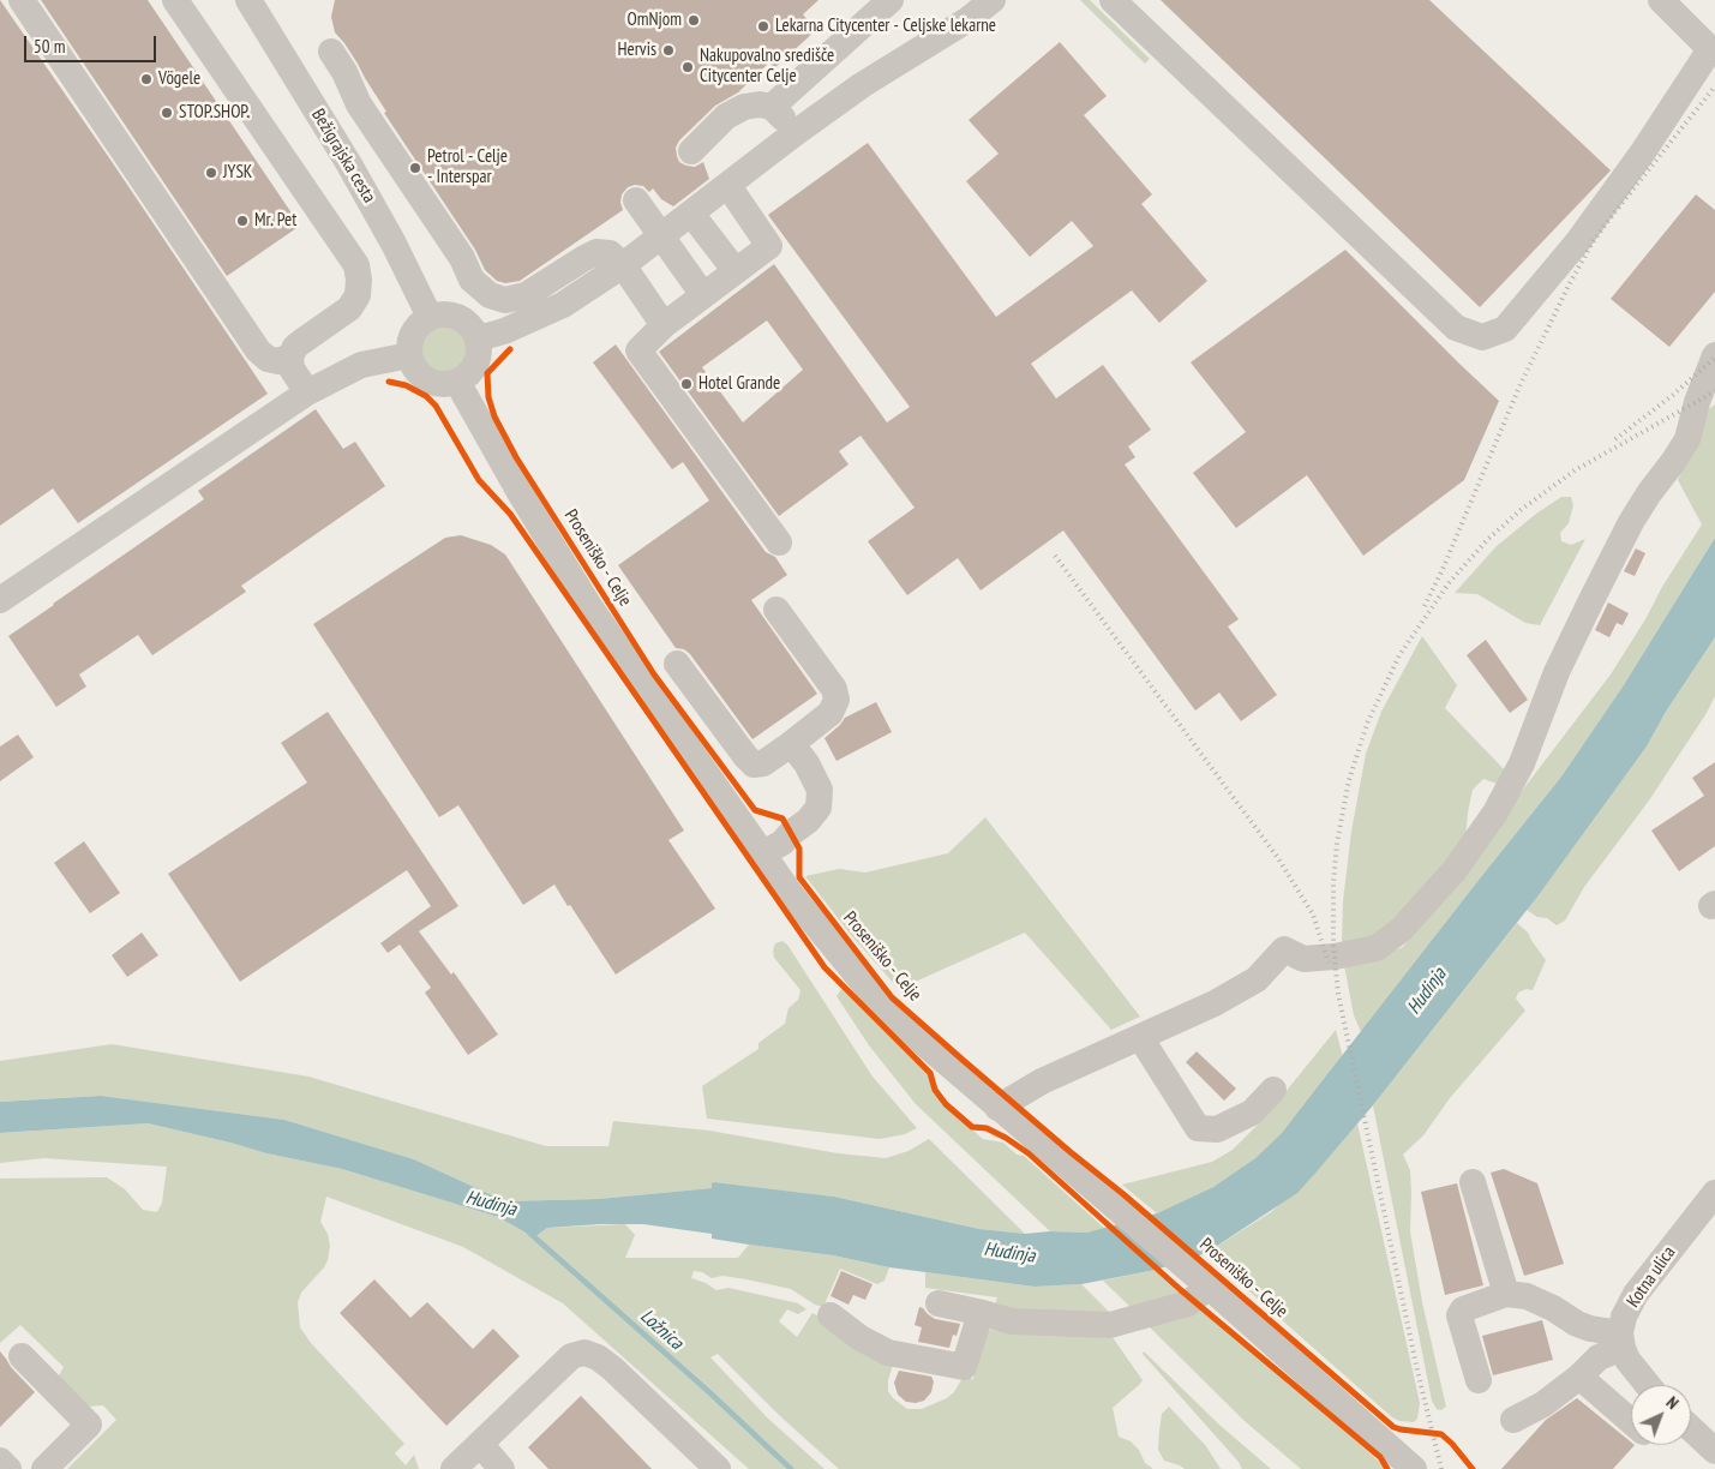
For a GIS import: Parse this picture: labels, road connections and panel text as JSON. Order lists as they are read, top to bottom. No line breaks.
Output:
{"streets":{"street":["Bežigrajska cesta","Kotna ulica"],"cycle path":["Proseniško - Celje"]},"water":["Hudinja","Ložnica"],"places":["OmNjom","Lekarna Citycenter - Celjske lekarne","Hervis","Nakupovalno središče Citycenter Celje","Vögele","STOP.SHOP.","Petrol - Celje - Interspar","JYSK","Mr. Pet","Hotel Grande"],"scale_bar":"50 m","north":"top right"}
